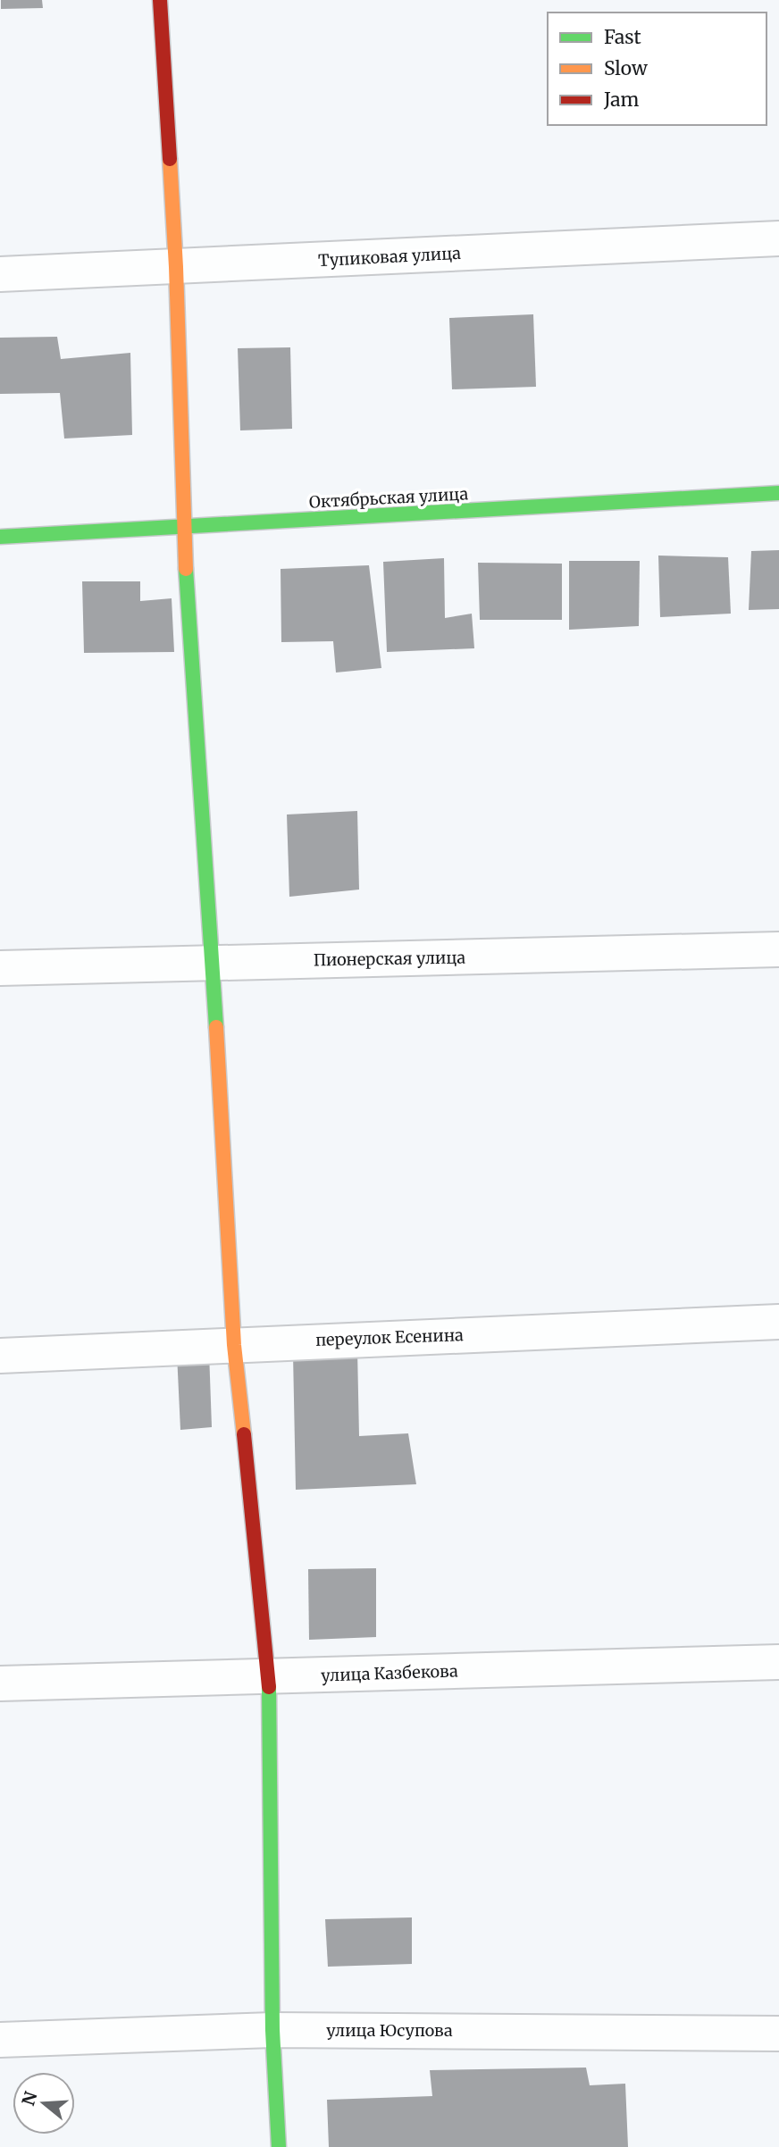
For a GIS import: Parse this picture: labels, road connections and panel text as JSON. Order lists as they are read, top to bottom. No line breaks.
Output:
{"streets":{"street":["Тупиковая улица","Октябрьская улица","Пионерская улица","переулок Есенина","улица Казбекова","улица Юсупова"]},"legend":["Fast","Slow","Jam"],"north":"left"}
